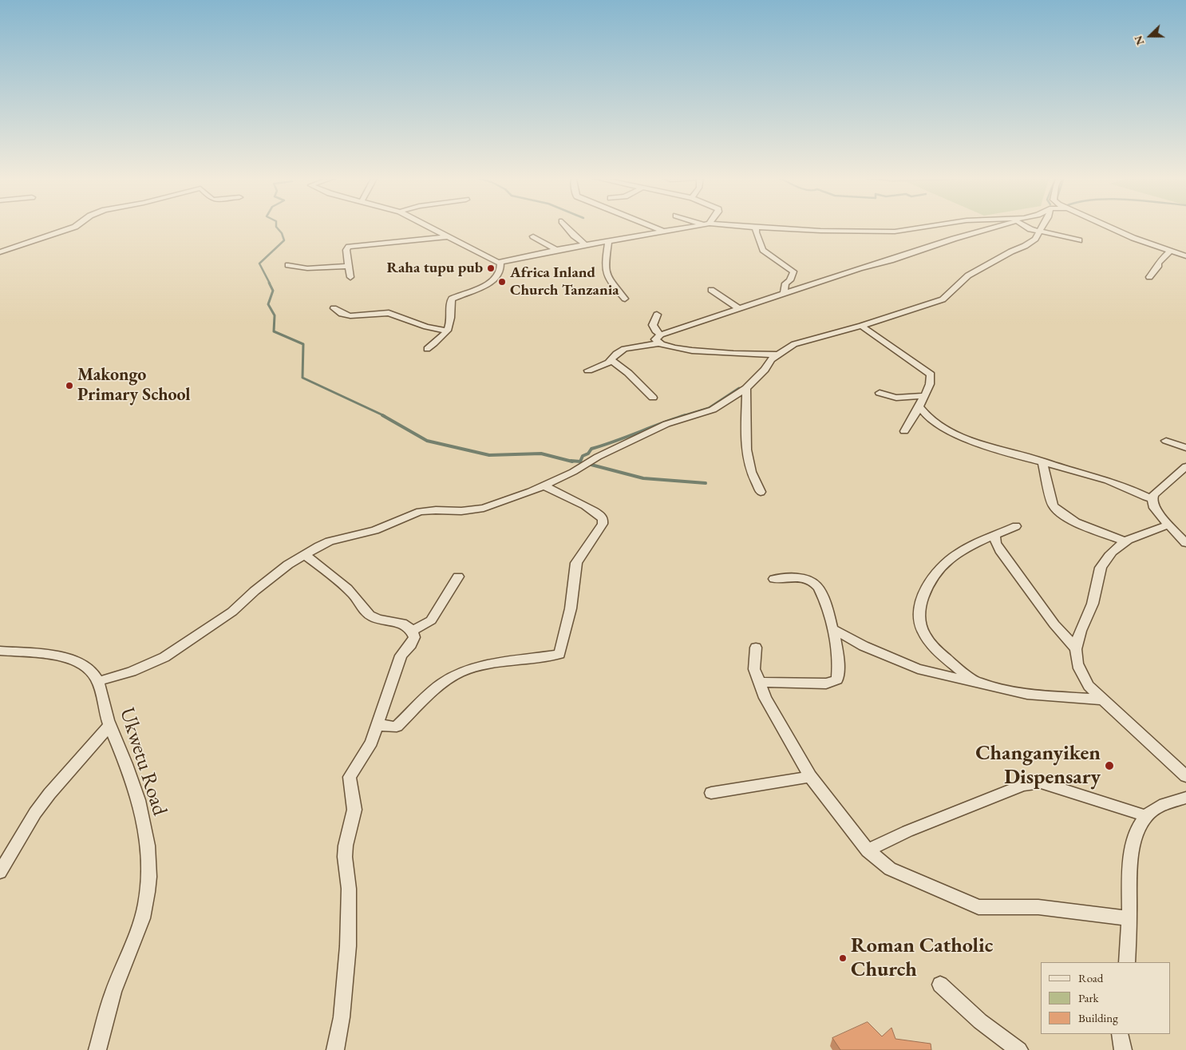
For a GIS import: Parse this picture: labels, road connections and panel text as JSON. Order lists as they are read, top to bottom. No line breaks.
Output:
{"streets":{"street":["Ukwetu Road"]},"places":["Raha tupu pub","Africa Inland Church Tanzania","Makongo Primary School","Changanyiken Dispensary","Roman Catholic Church"],"legend":["Road","Park","Building"],"north":"left"}
